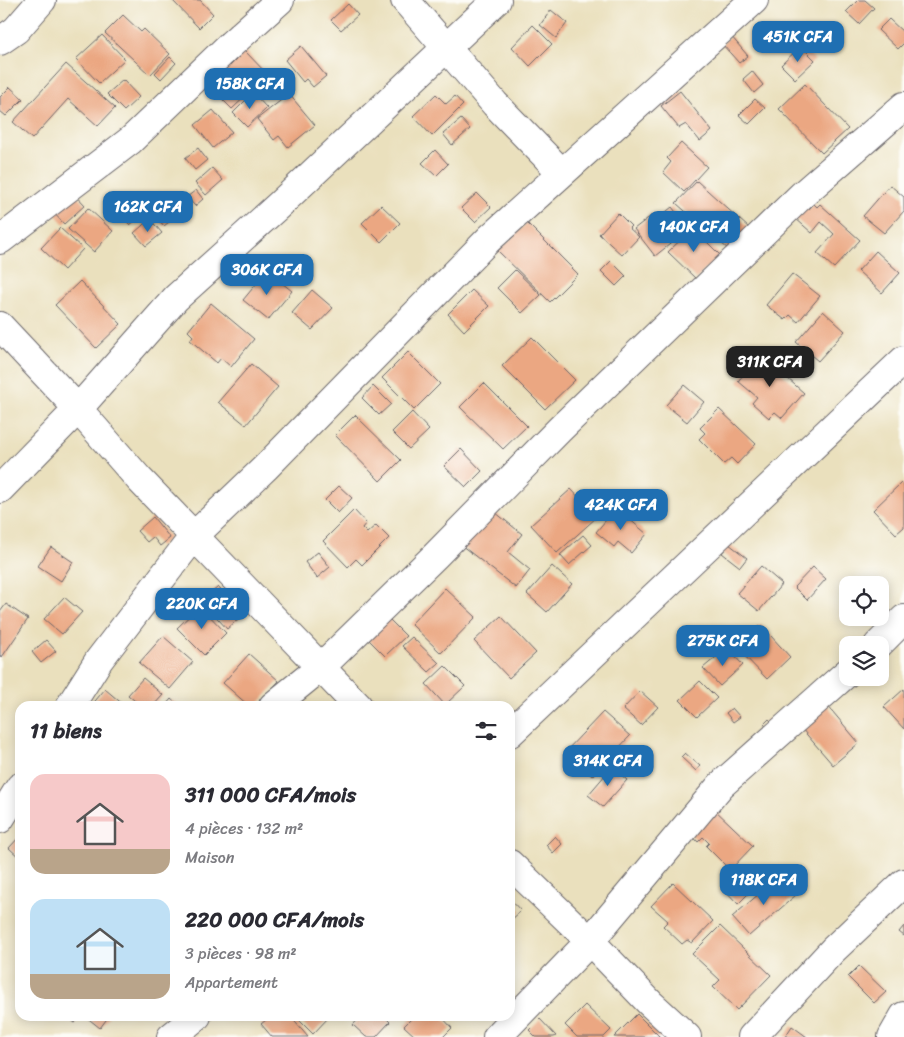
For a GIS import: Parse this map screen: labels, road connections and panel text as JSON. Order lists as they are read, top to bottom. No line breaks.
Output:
{"page":{"price":["451K CFA","158K CFA","162K CFA","140K CFA","306K CFA","311K CFA","424K CFA","220K CFA","275K CFA","314K CFA","118K CFA"],"heading":"11 biens","list":[{"name":"311 000 CFA/mois","note":"4 pièces · 132 m² · Maison"},{"name":"220 000 CFA/mois","note":"3 pièces · 98 m² · Appartement"}]}}
